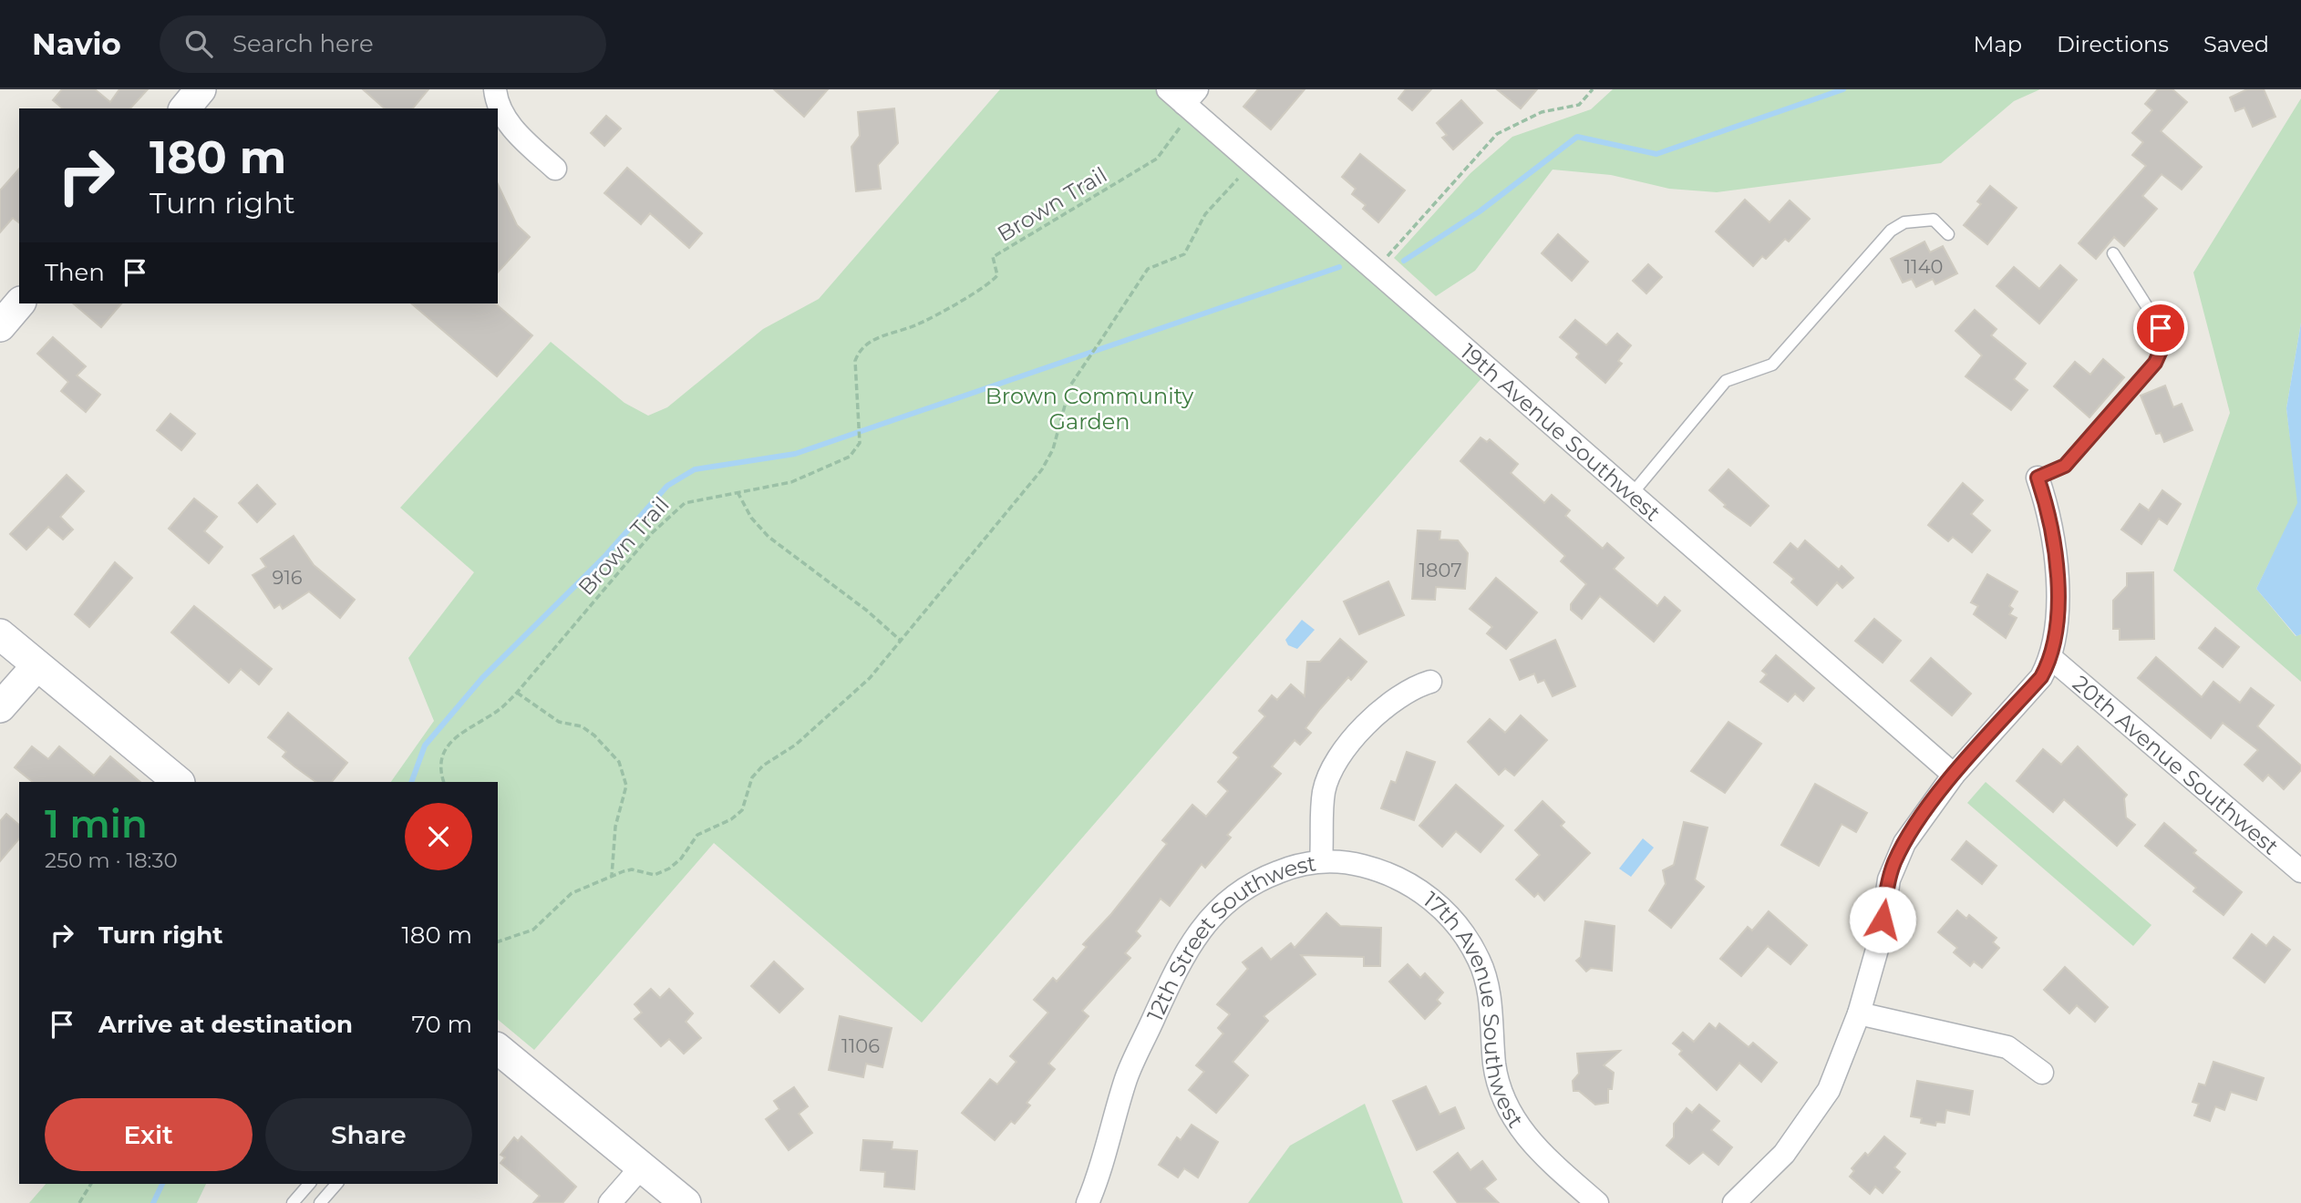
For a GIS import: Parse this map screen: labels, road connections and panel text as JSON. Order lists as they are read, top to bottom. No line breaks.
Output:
{"streets":{"street":["19th Avenue Southwest","20th Avenue Southwest","12th Street Southwest","17th Avenue Southwest"],"path":["Brown Trail"]},"crossings":[["Brown Trail","19th Avenue Southwest"],["12th Street Southwest","17th Avenue Southwest"]],"parks":["Brown Community Garden"],"house_numbers":["1140","1807","916","1106"],"page":{"header":"Navio","search":"Search here","nav":["Map","Directions","Saved"],"turn":["180 m","Turn right"],"then":"Then","heading":["1 min","250 m · 18:30"],"list":[{"name":"Turn right","value":"180 m"},{"name":"Arrive at destination","value":"70 m"}],"buttons":["Exit","Share"]}}
